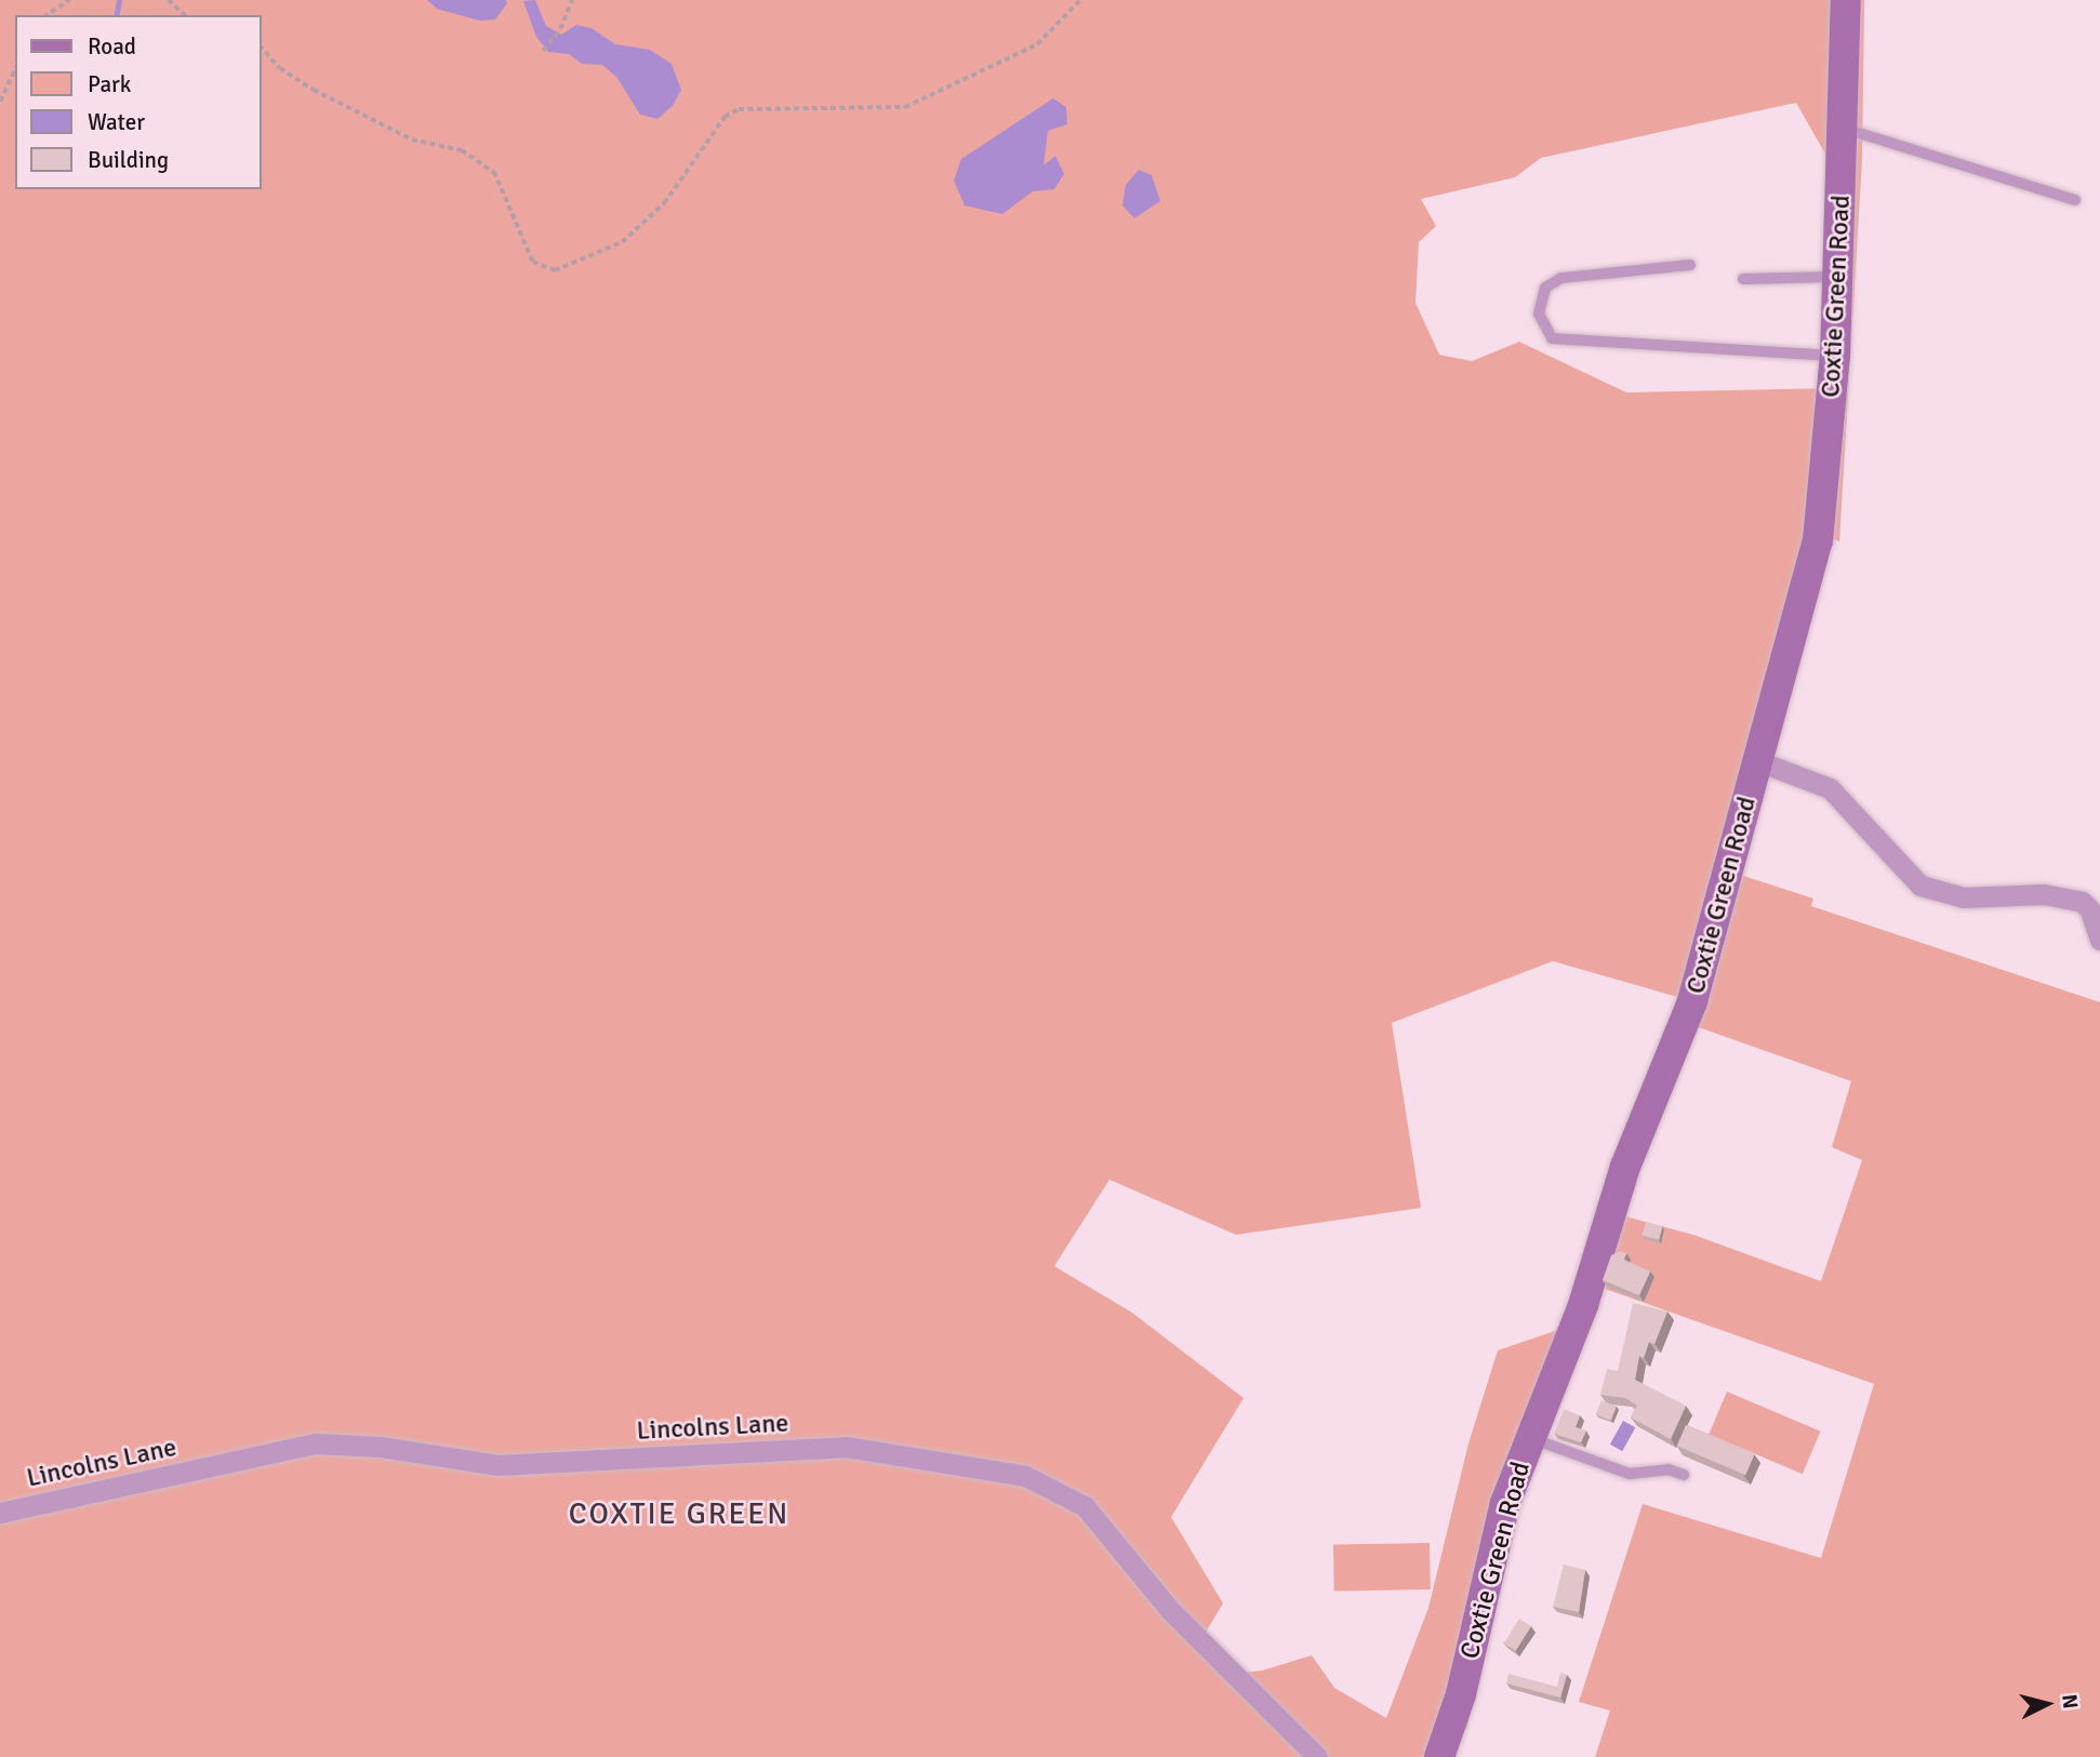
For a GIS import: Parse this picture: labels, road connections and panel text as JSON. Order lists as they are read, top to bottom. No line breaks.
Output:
{"streets":{"street":["Coxtie Green Road","Lincolns Lane"]},"districts":["COXTIE GREEN"],"legend":["Road","Park","Water","Building"],"north":"right"}
